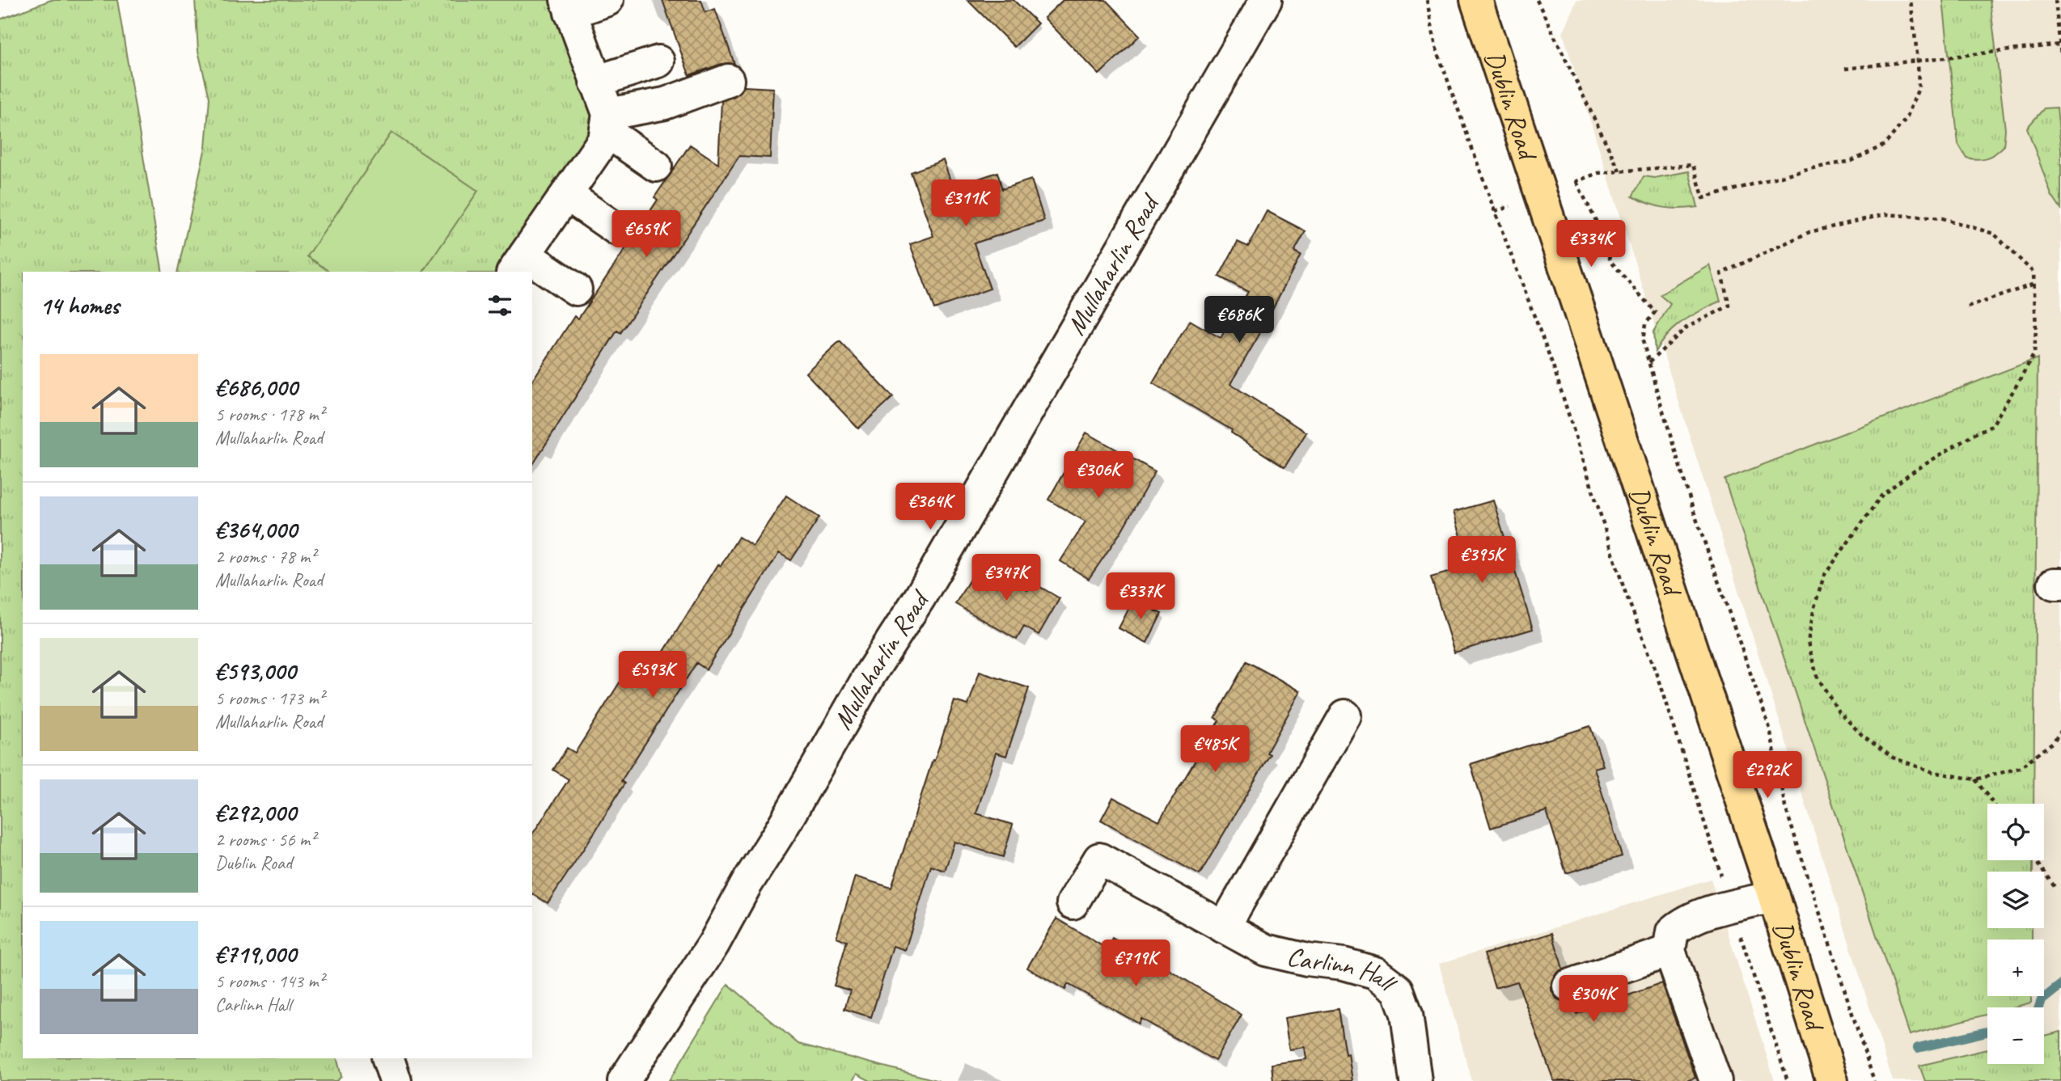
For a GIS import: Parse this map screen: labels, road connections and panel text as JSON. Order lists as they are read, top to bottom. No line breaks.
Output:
{"streets":{"main road":["Dublin Road"],"street":["Mullaharlin Road","Carlinn Hall"]},"page":{"price":["€311K","€659K","€334K","€686K","€306K","€364K","€395K","€347K","€337K","€593K","€485K","€292K","€719K","€304K"],"heading":"14 homes","list":[{"name":"€686,000","note":"5 rooms · 178 m² · Mullaharlin Road"},{"name":"€364,000","note":"2 rooms · 78 m² · Mullaharlin Road"},{"name":"€593,000","note":"5 rooms · 173 m² · Mullaharlin Road"},{"name":"€292,000","note":"2 rooms · 56 m² · Dublin Road"},{"name":"€719,000","note":"5 rooms · 143 m² · Carlinn Hall"}],"map_buttons":["+","−"]}}
